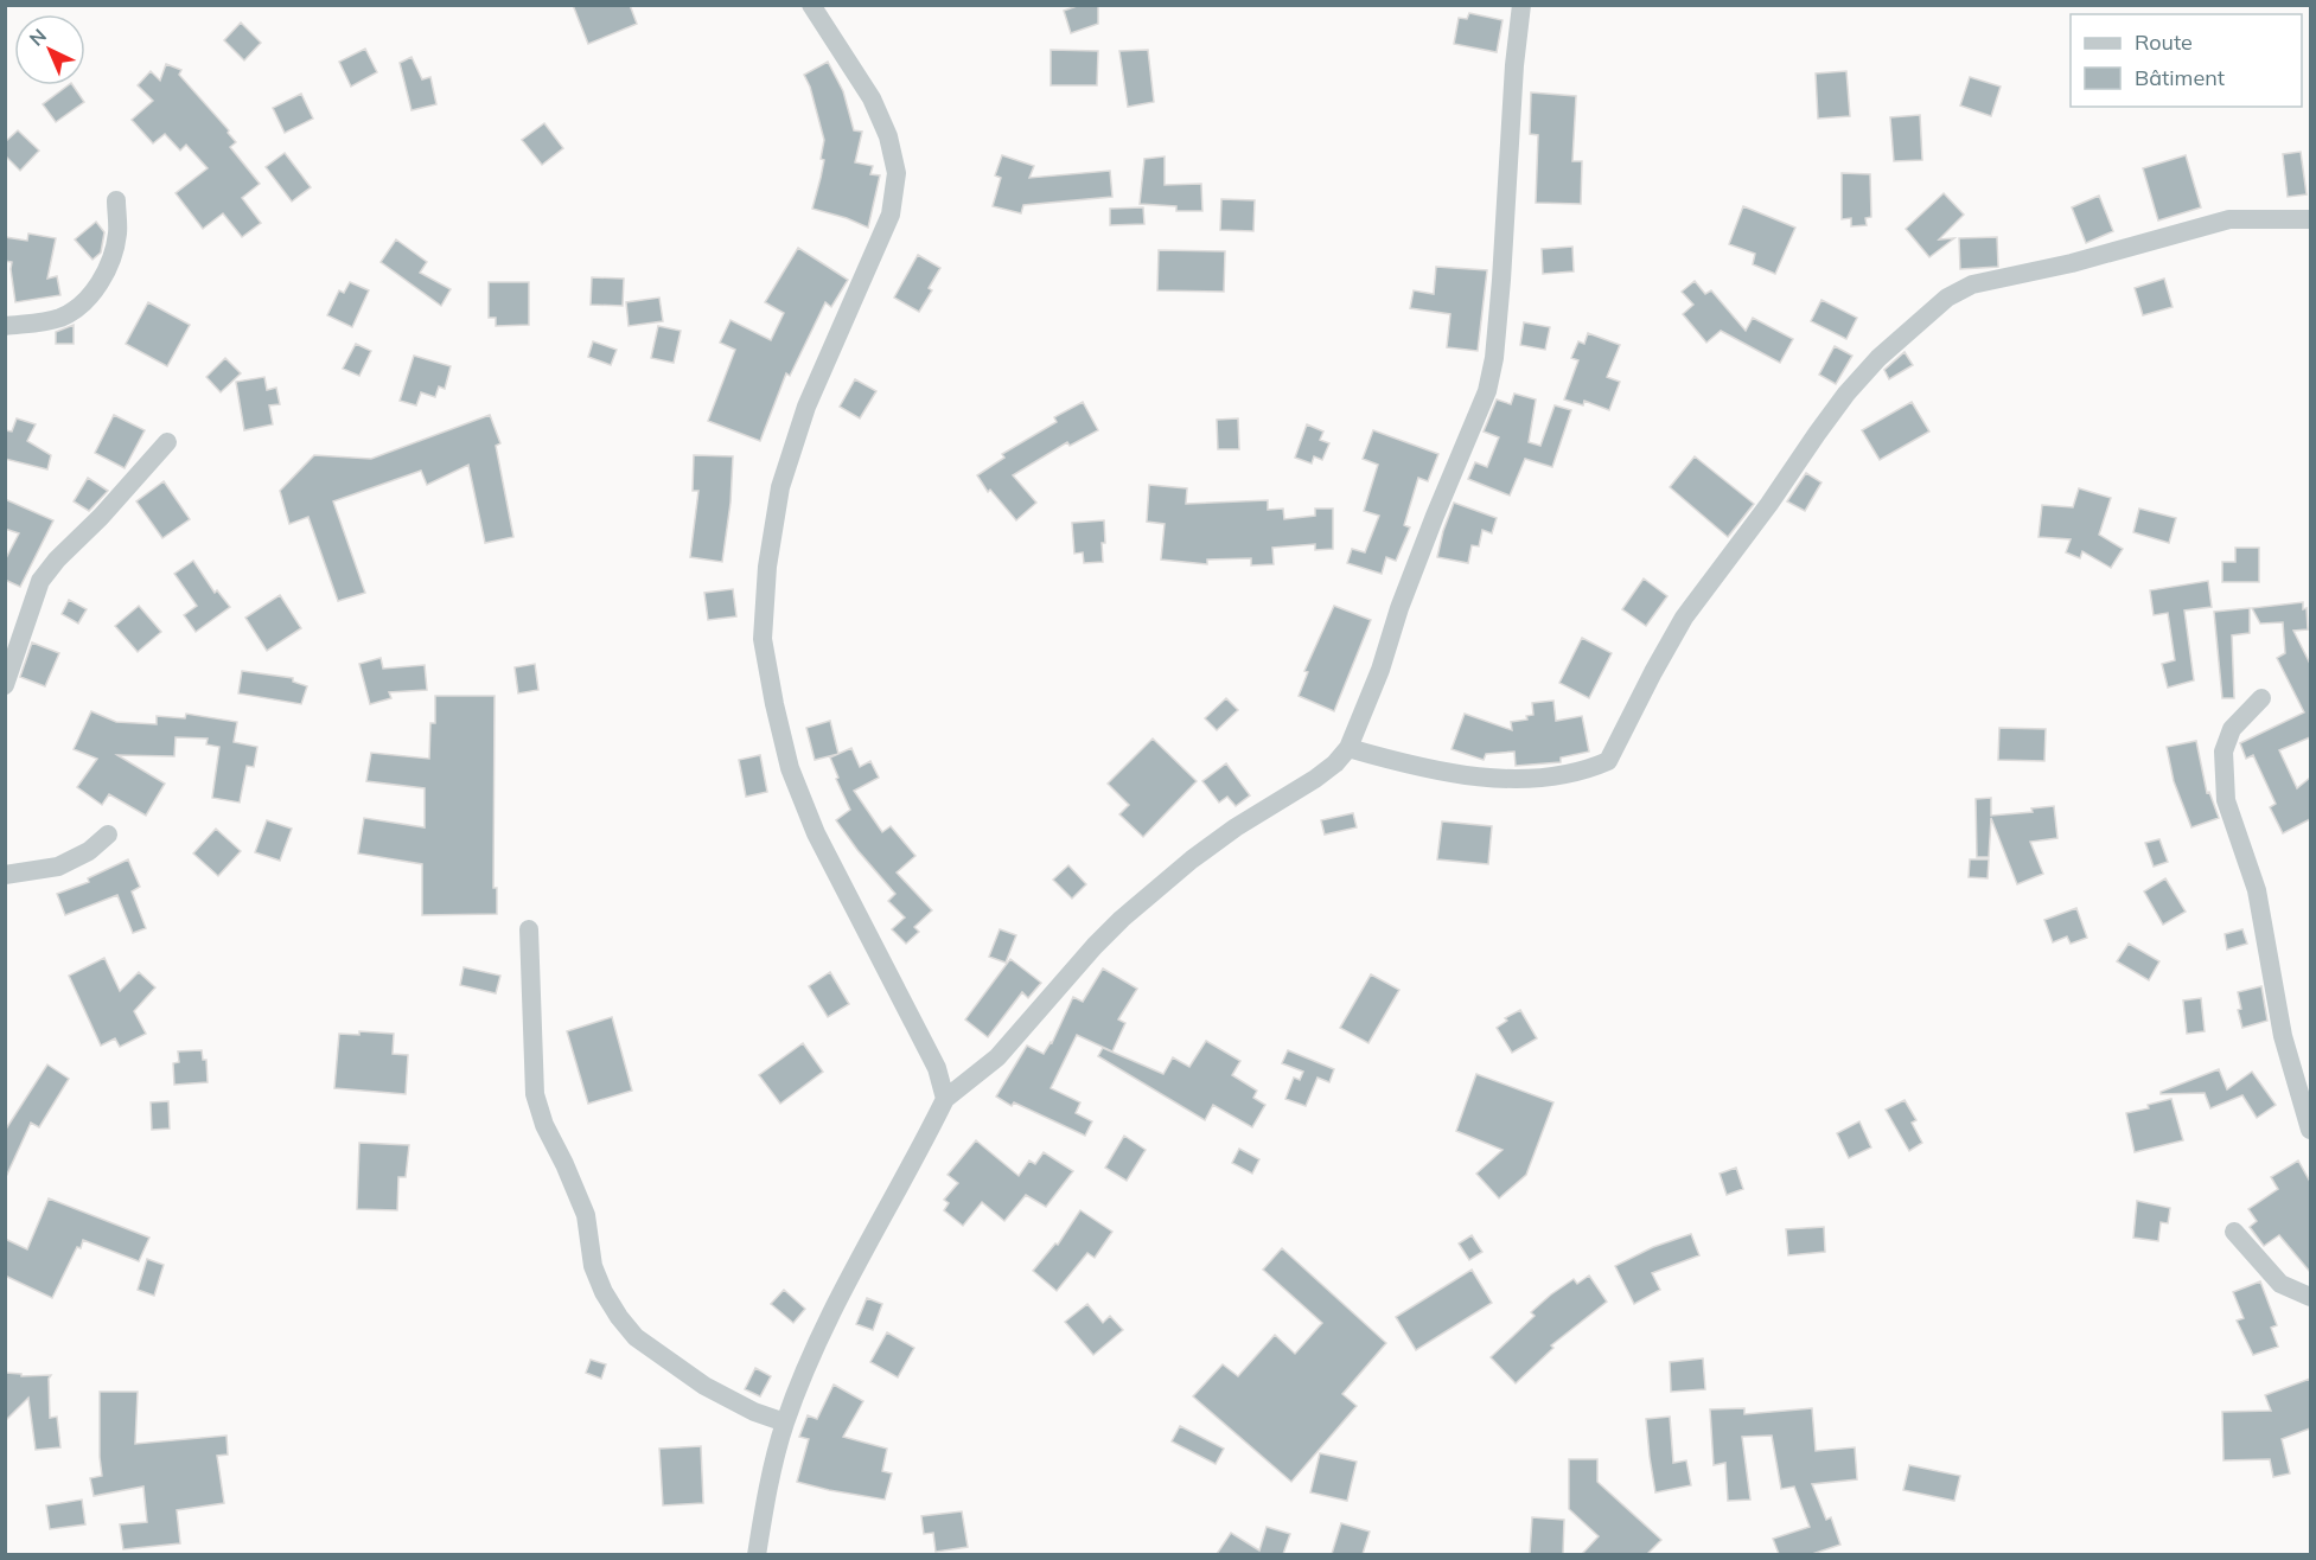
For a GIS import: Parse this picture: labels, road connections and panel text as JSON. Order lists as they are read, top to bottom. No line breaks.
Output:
{"legend":["Route","Bâtiment"],"north":"top left"}
